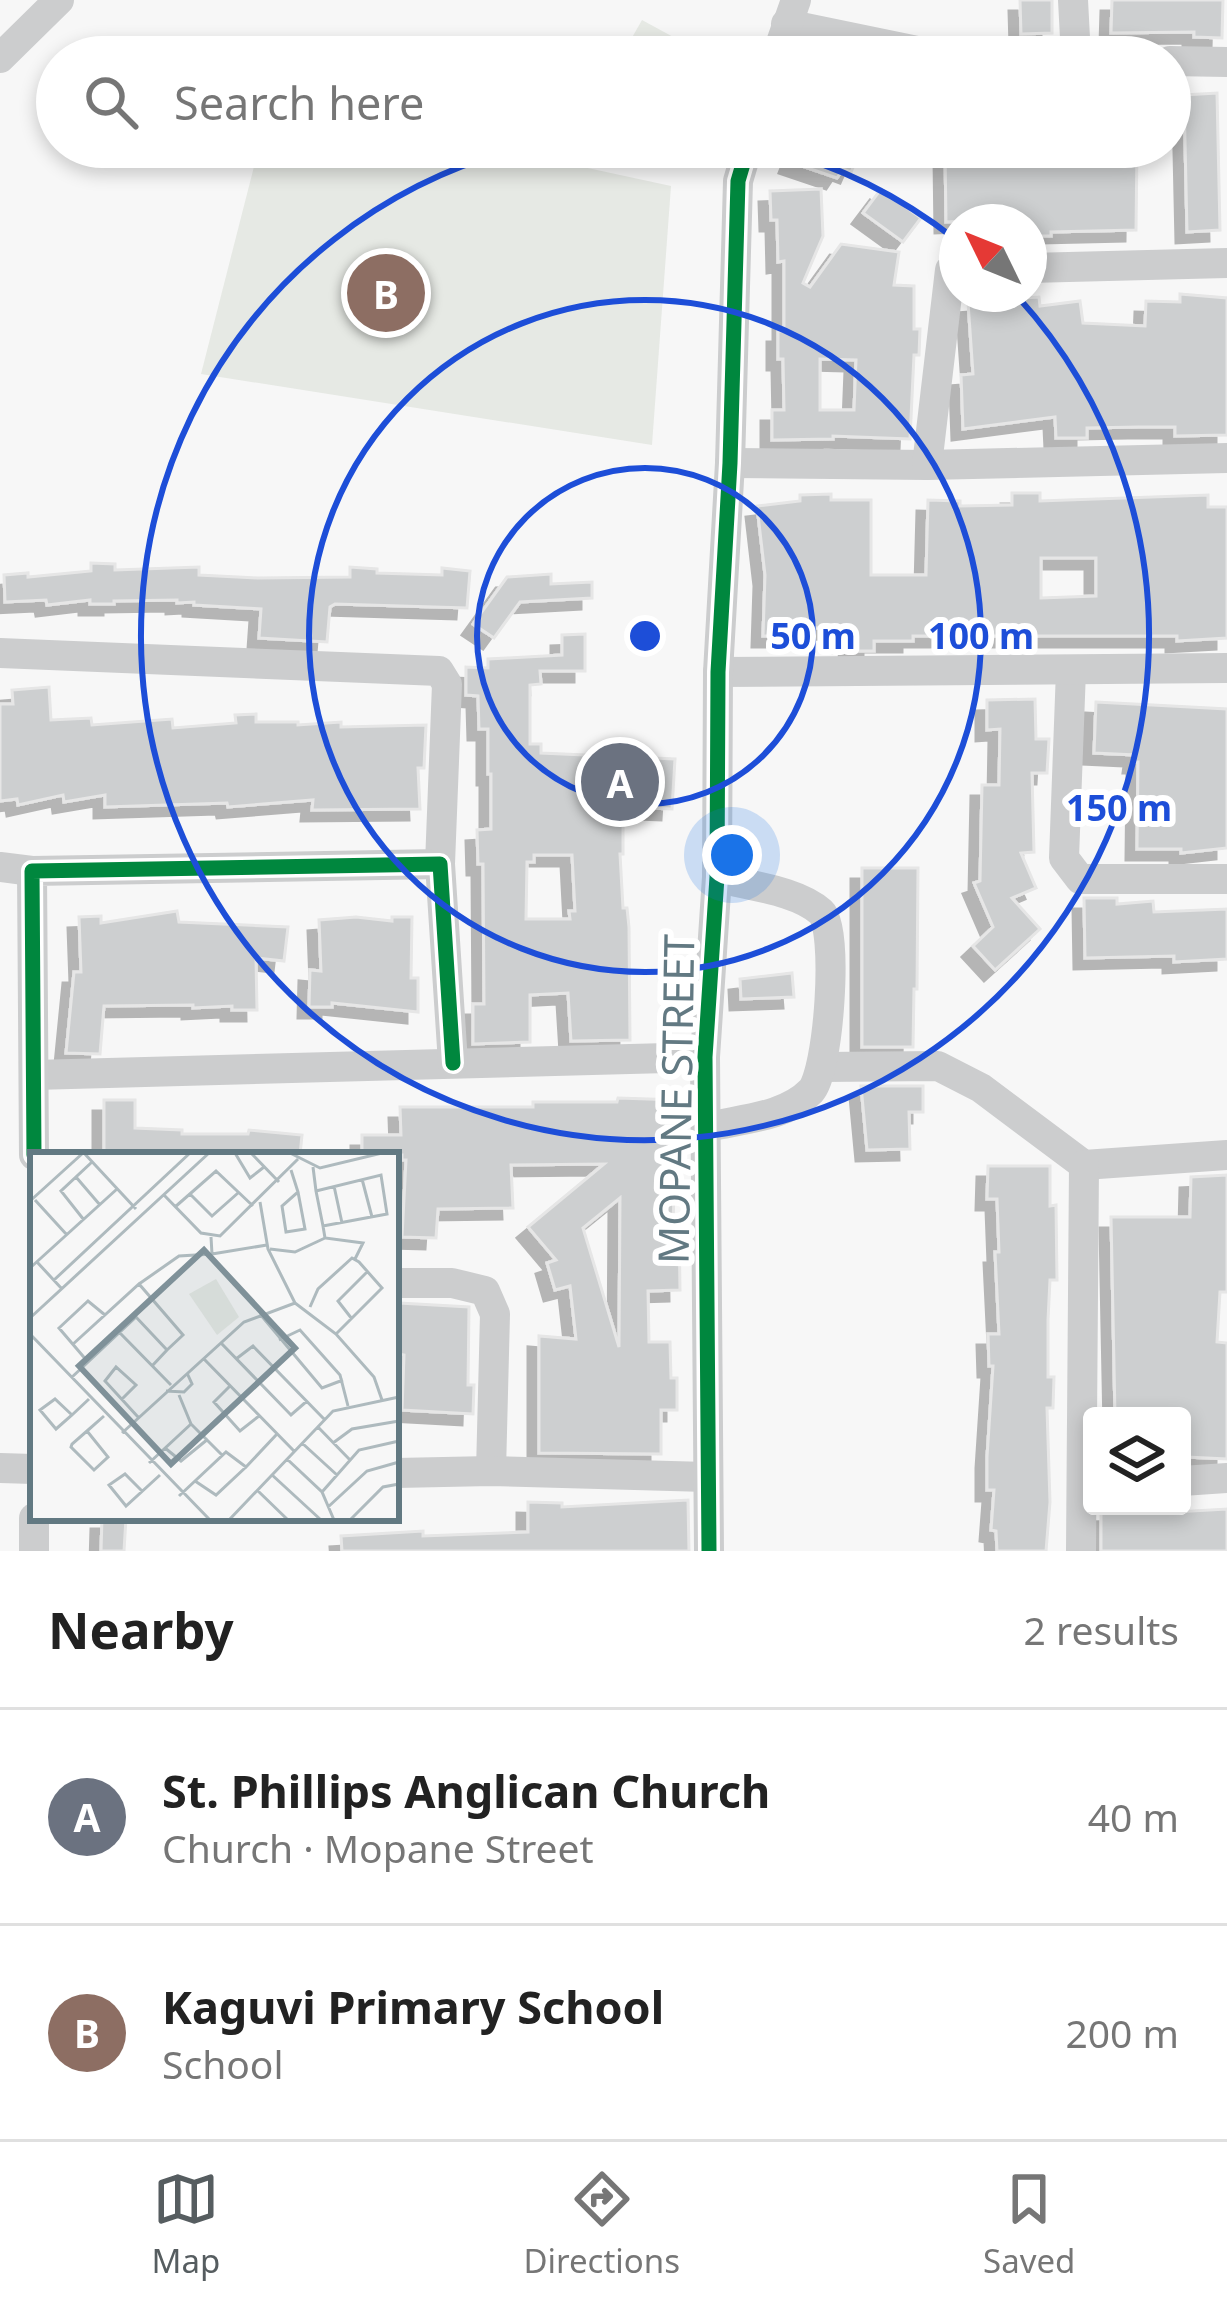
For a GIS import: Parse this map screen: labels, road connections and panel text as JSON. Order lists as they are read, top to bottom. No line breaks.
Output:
{"streets":{"street":["MOPANE STREET"]},"north":"top left","page":{"search":"Search here","pins":["B","A"],"heading":["Nearby","2 results"],"list":[{"mark":"A","name":"St. Phillips Anglican Church","note":"Church · Mopane Street","value":"40 m"},{"mark":"B","name":"Kaguvi Primary School","note":"School","value":"200 m"}],"nav":["Map","Directions","Saved"]},"rings":["50 m","100 m","150 m"]}
